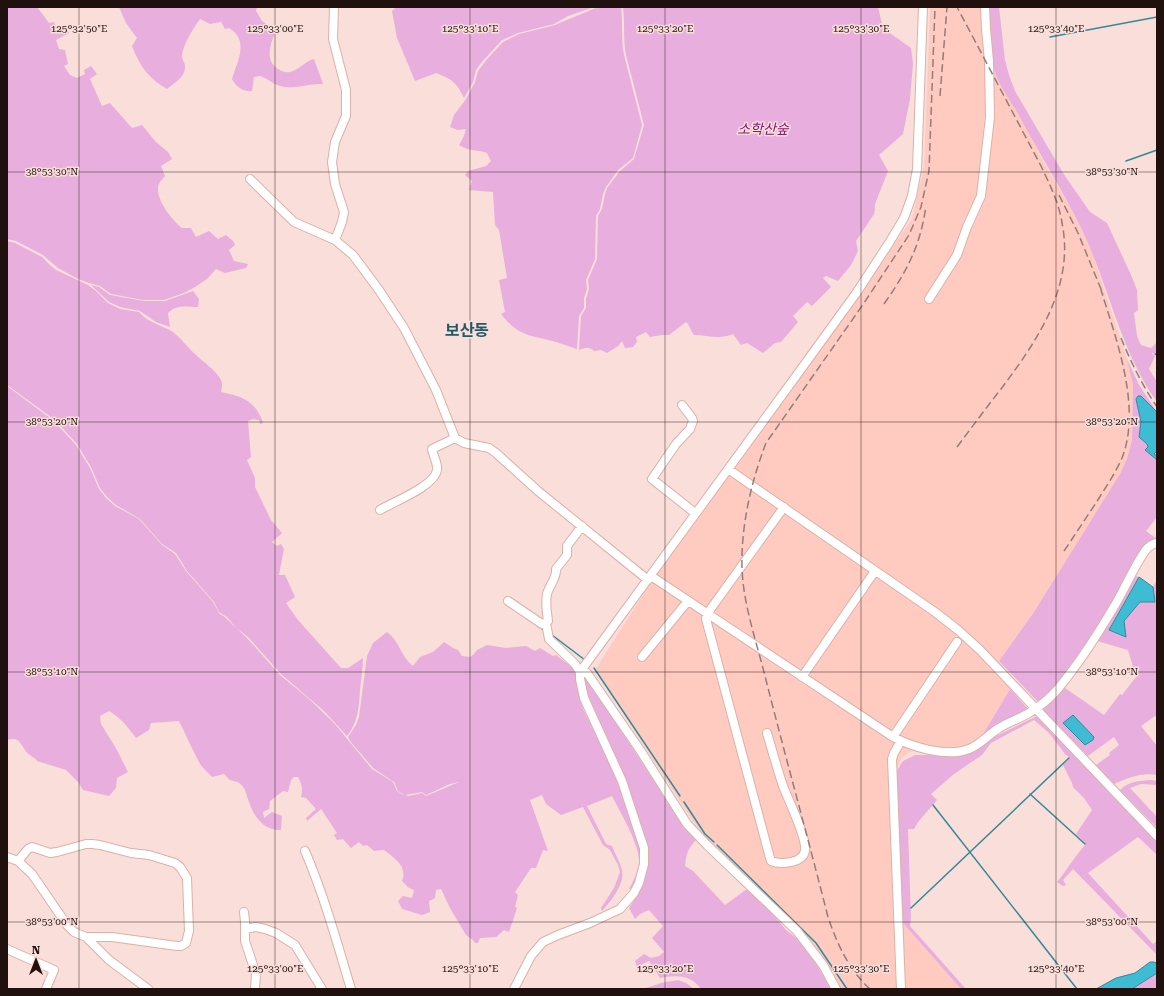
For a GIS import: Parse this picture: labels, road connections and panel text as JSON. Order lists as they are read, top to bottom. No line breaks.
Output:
{"districts":["보산동"],"parks":["소학산숲"],"north":"top","coordinates":["125°32'50\"E","125°33'00\"E","125°33'10\"E","125°33'20\"E","125°33'30\"E","125°33'40\"E","38°53'30\"N","38°53'20\"N","38°53'10\"N","38°53'00\"N"]}
